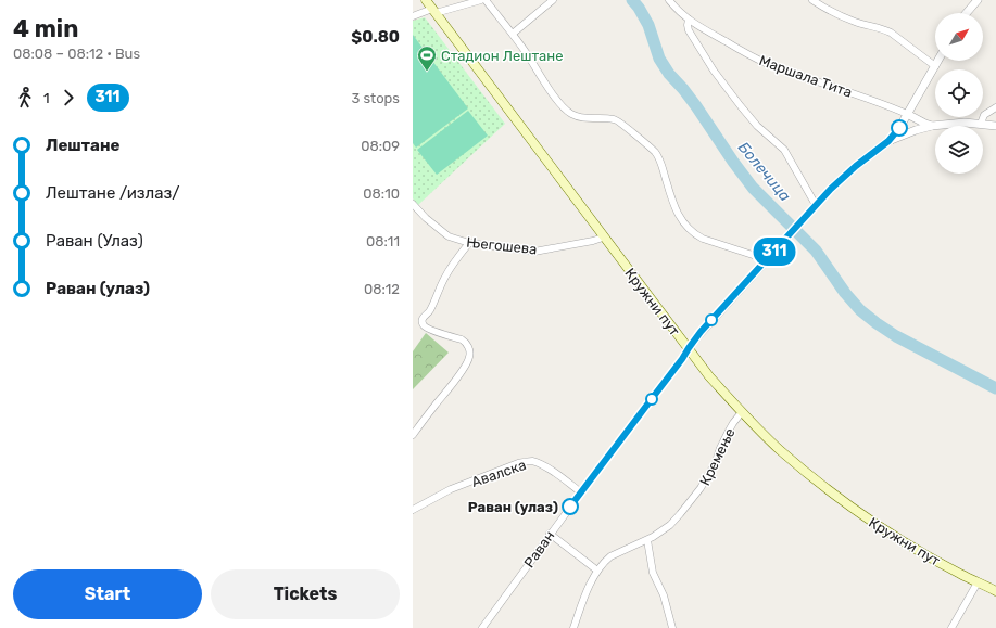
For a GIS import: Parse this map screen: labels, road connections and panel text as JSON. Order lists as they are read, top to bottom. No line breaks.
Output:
{"streets":{"main road":["Кружни пут"],"street":["Маршала Тита","Његошева","Кремење","Авалска","Раван"]},"crossings":[["Маршала Тита","Раван"],["Његошева","Кружни пут"],["Кружни пут","Кремење"],["Кружни пут","Раван"],["Авалска","Раван"]],"water":["Болечица"],"places":{"sports":["Стадион Лештане"],"other":["Раван (улаз)"]},"lines":["bus line 311"],"north":"top right","page":{"heading":["4 min","08:08 – 08:12 · Bus","$0.80"],"on_map":"311","legs":["1","311","3 stops"],"list":[{"name":"Лештане","value":"08:09"},{"name":"Лештане /излаз/","value":"08:10"},{"name":"Раван (Улаз)","value":"08:11"},{"name":"Раван (улаз)","value":"08:12"}],"buttons":["Start","Tickets"]}}
